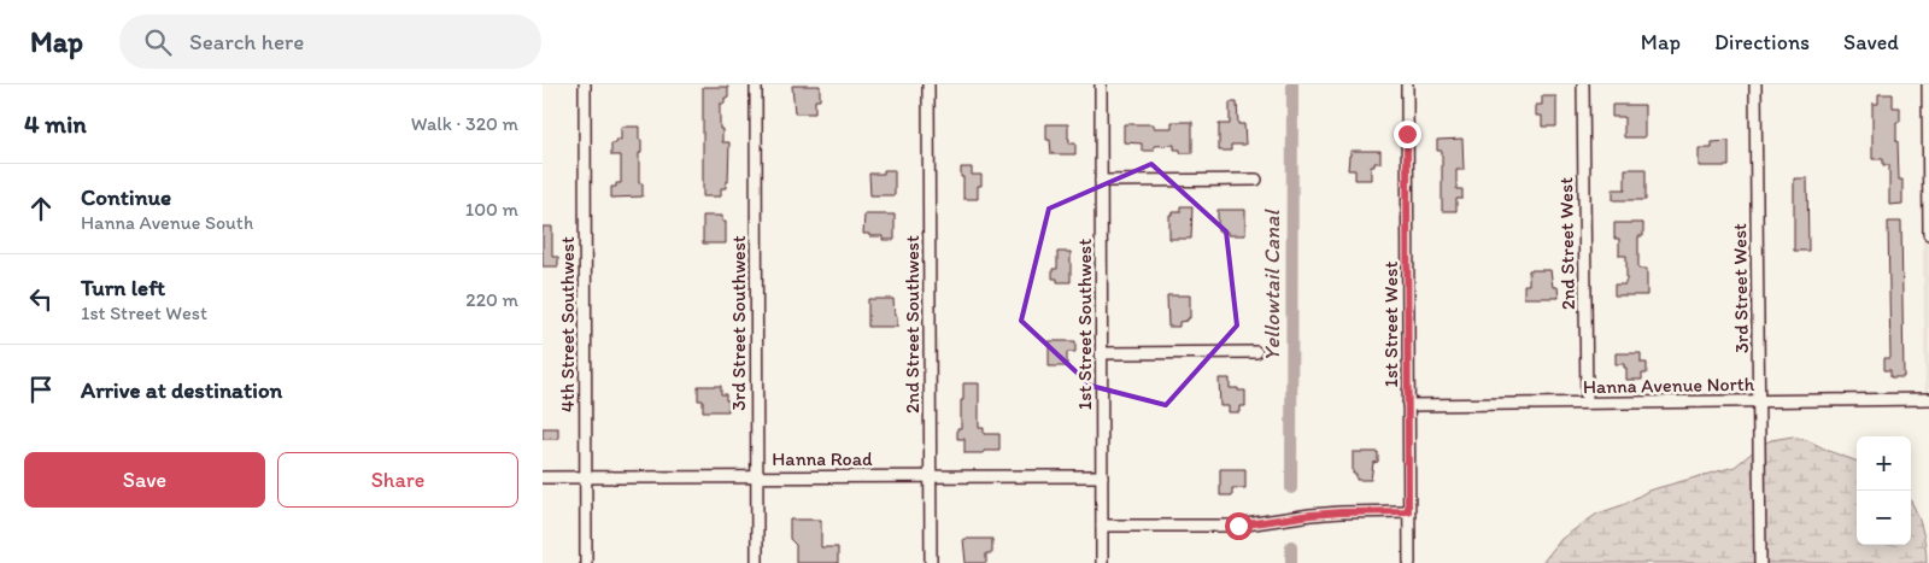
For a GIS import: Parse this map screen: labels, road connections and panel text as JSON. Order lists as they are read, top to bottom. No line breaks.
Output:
{"streets":{"street":["2nd Street West","3rd Street West","3rd Street Southwest","4th Street Southwest","2nd Street Southwest","1st Street Southwest","1st Street West","Hanna Avenue North","Hanna Road"]},"crossings":[["2nd Street West","Hanna Avenue North"],["3rd Street West","Hanna Avenue North"],["3rd Street Southwest","Hanna Road"],["4th Street Southwest","Hanna Road"],["2nd Street Southwest","Hanna Road"],["1st Street Southwest","Hanna Road"],["1st Street West","Hanna Avenue North"]],"water":["Yellowtail Canal"],"page":{"header":"Map","search":"Search here","nav":["Map","Directions","Saved"],"heading":["4 min","Walk · 320 m"],"list":[["Continue","Hanna Avenue South","100 m"],["Turn left","1st Street West","220 m"],"Arrive at destination"],"buttons":["Save","Share"],"map_buttons":["+","−"]}}
